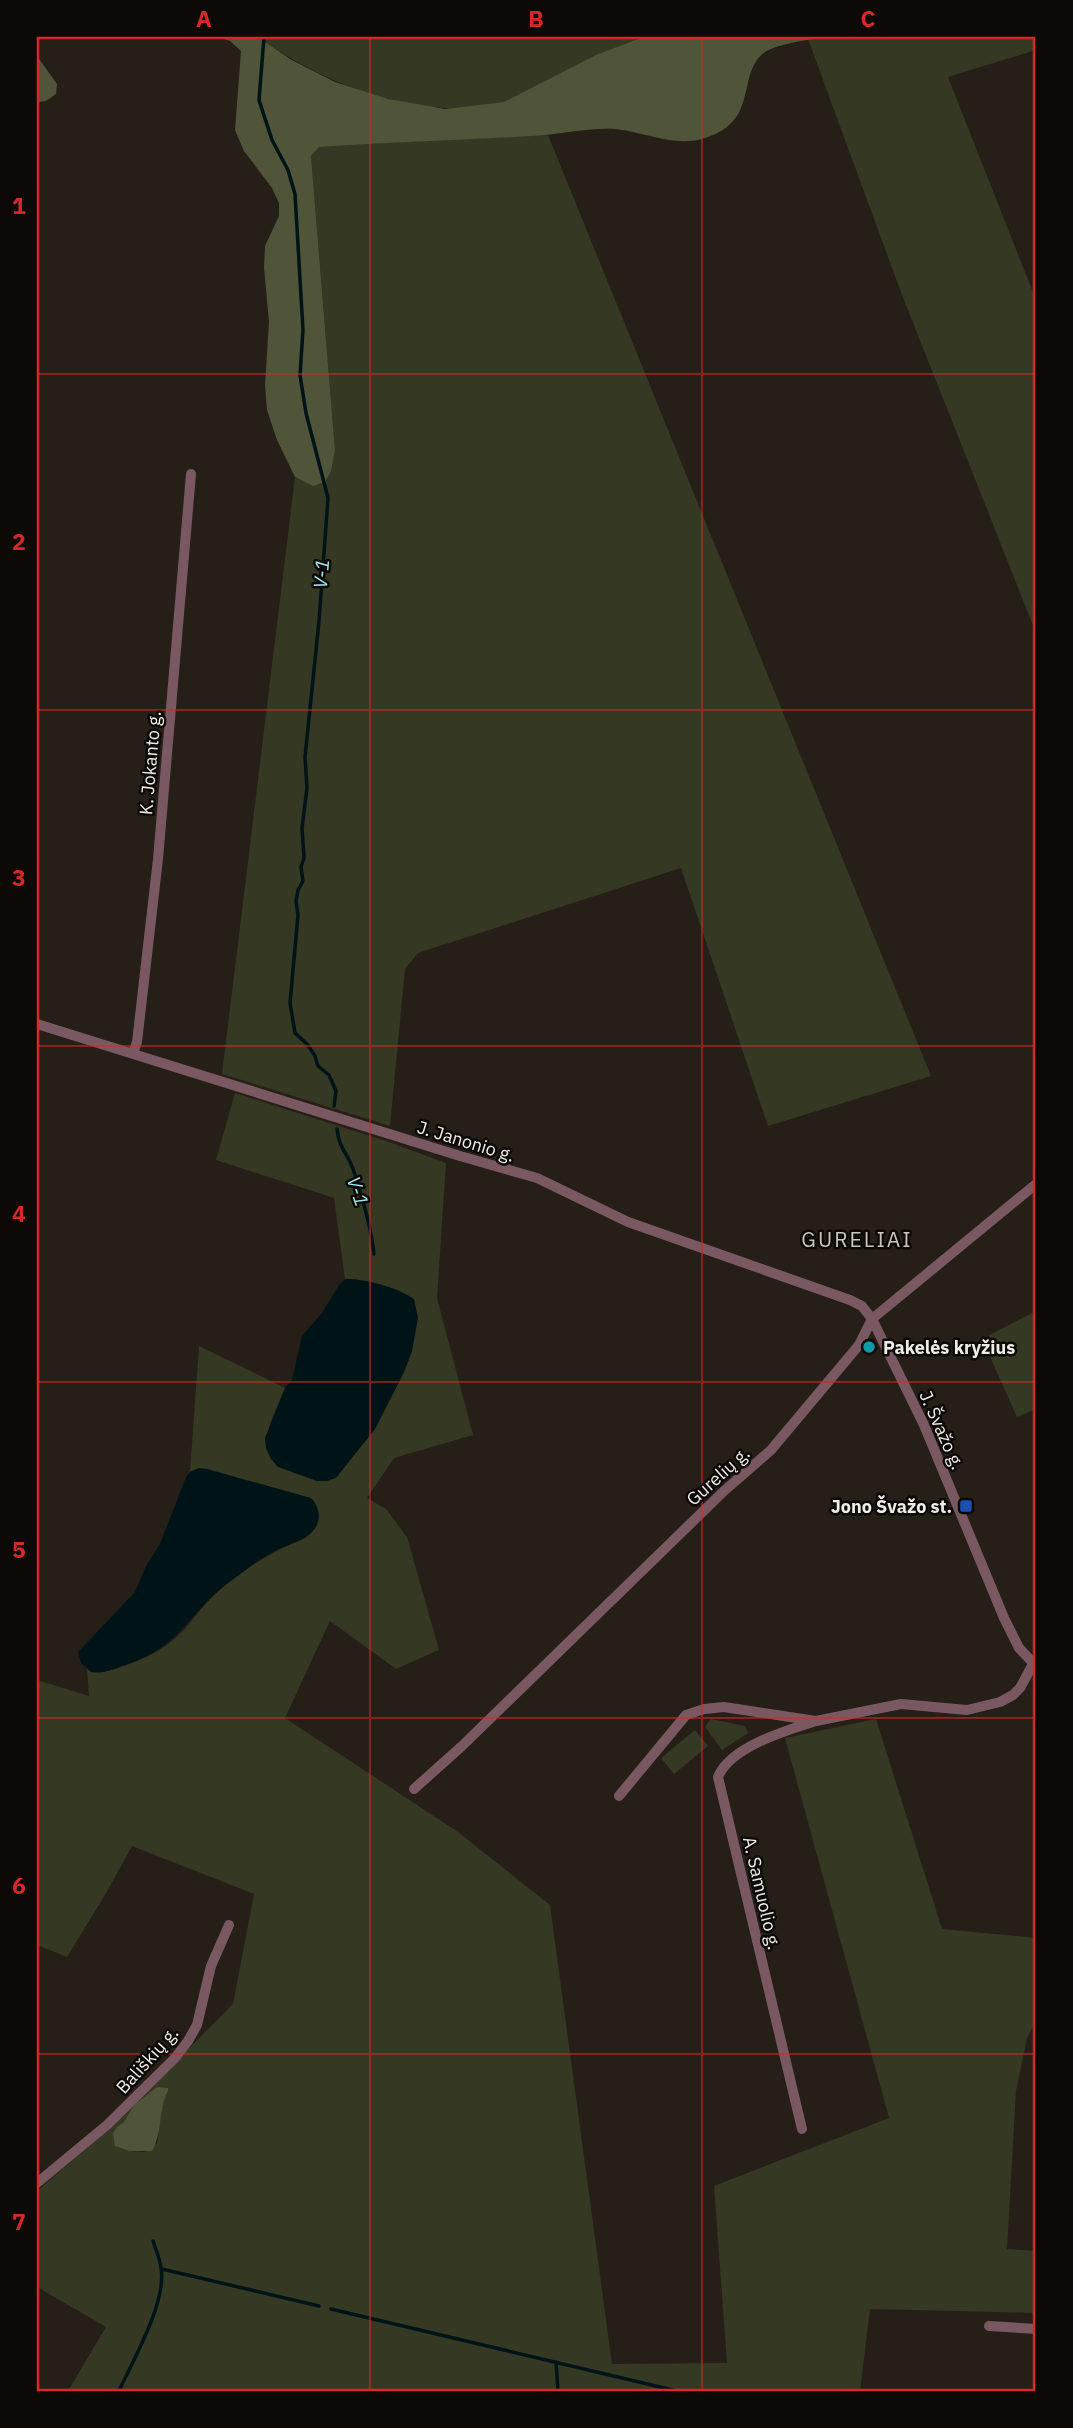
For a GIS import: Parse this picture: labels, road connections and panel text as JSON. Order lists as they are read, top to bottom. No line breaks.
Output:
{"streets":{"street":["K. Jokanto g.","J. Janonio g.","J. Švažo g.","Gurelių g.","A. Samuolio g.","Bališkių g."]},"crossings":[["K. Jokanto g.","J. Janonio g."],["J. Janonio g.","J. Švažo g."],["J. Janonio g.","Gurelių g."],["J. Švažo g.","Gurelių g."]],"districts":["GURELIAI"],"water":["V-1"],"places":{"other":["Pakelės kryžius"],"transit":["Jono Švažo st."]},"grid":{"columns":["A","B","C"],"rows":["1","2","3","4","5","6","7"]}}
